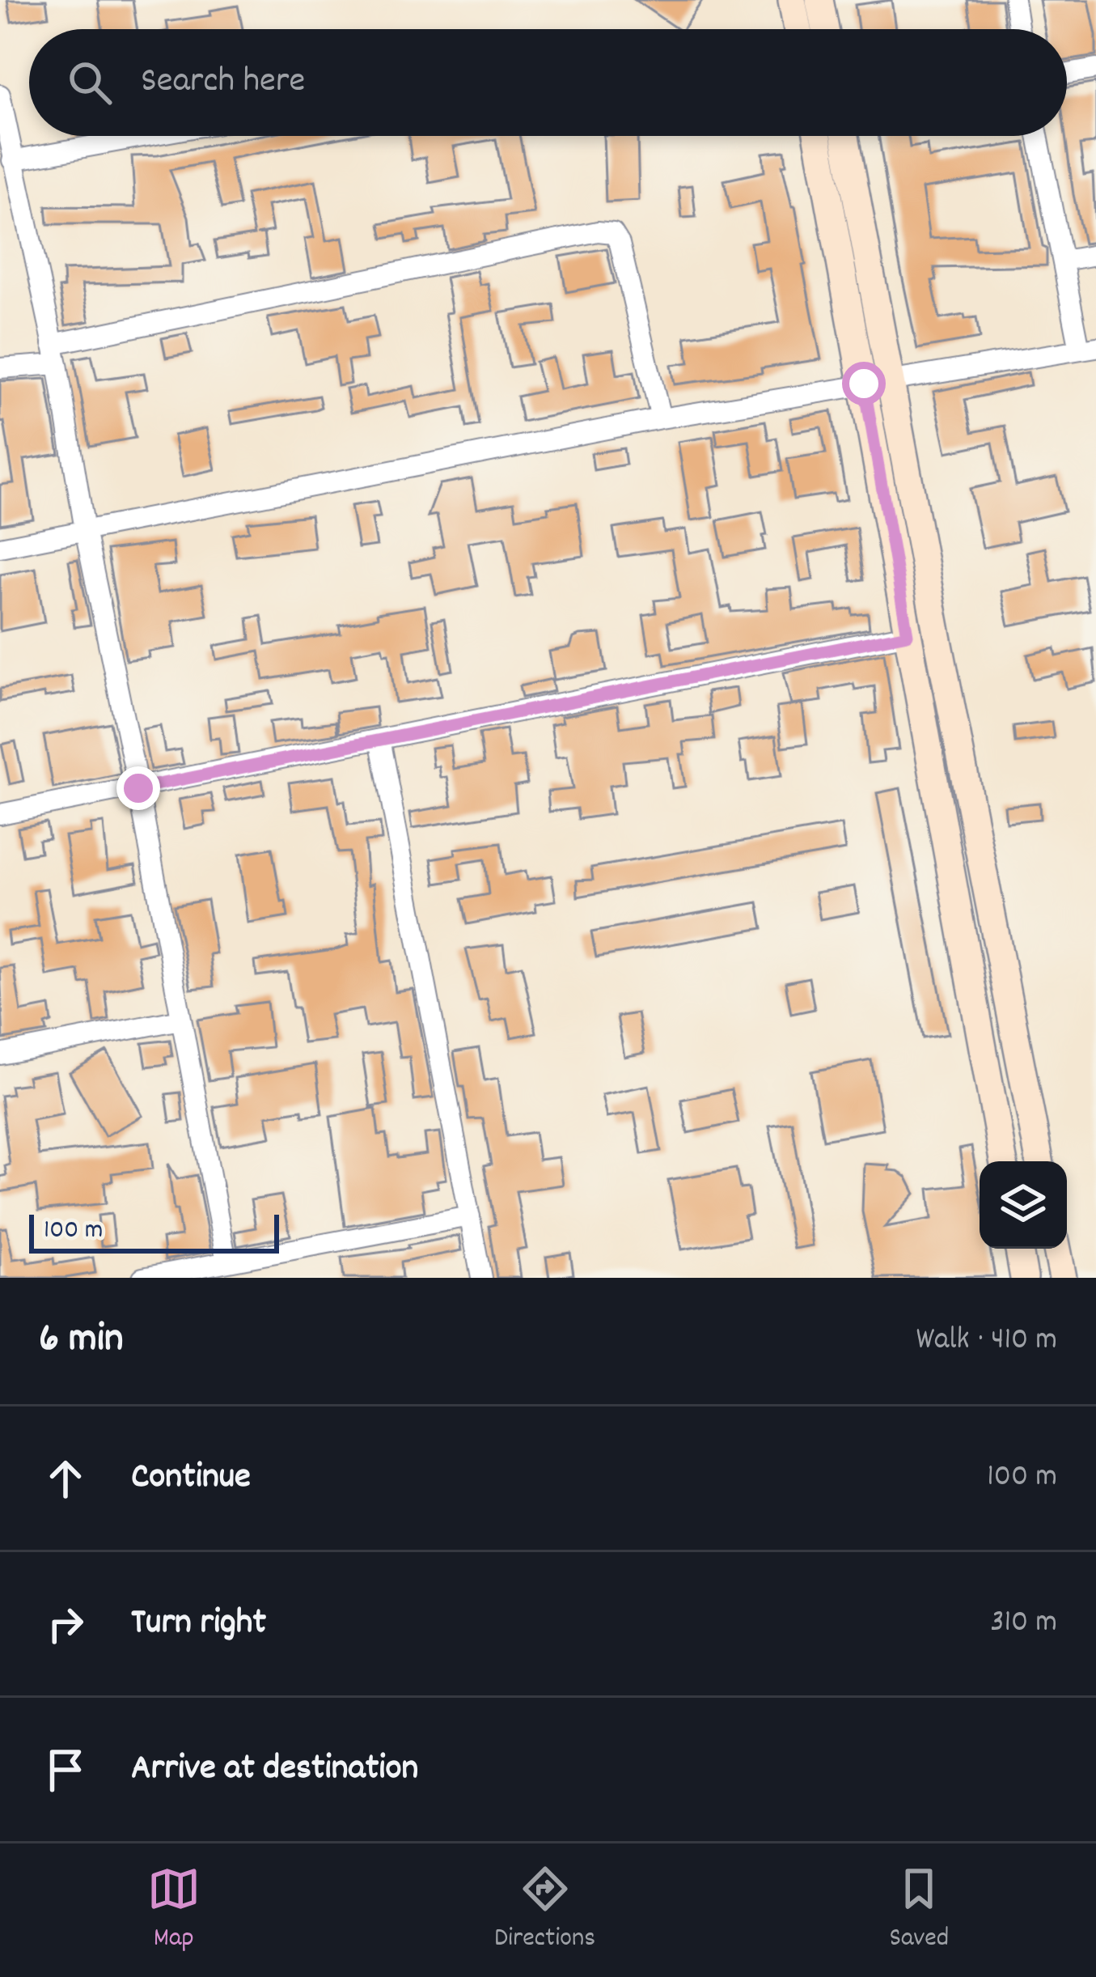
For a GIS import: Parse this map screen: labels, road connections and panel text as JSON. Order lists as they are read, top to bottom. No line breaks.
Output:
{"scale_bar":"100 m","page":{"search":"Search here","scale":"100 m","heading":["6 min","Walk · 410 m"],"list":[["Continue","100 m"],["Turn right","310 m"],"Arrive at destination"],"nav":["Map","Directions","Saved"]}}
